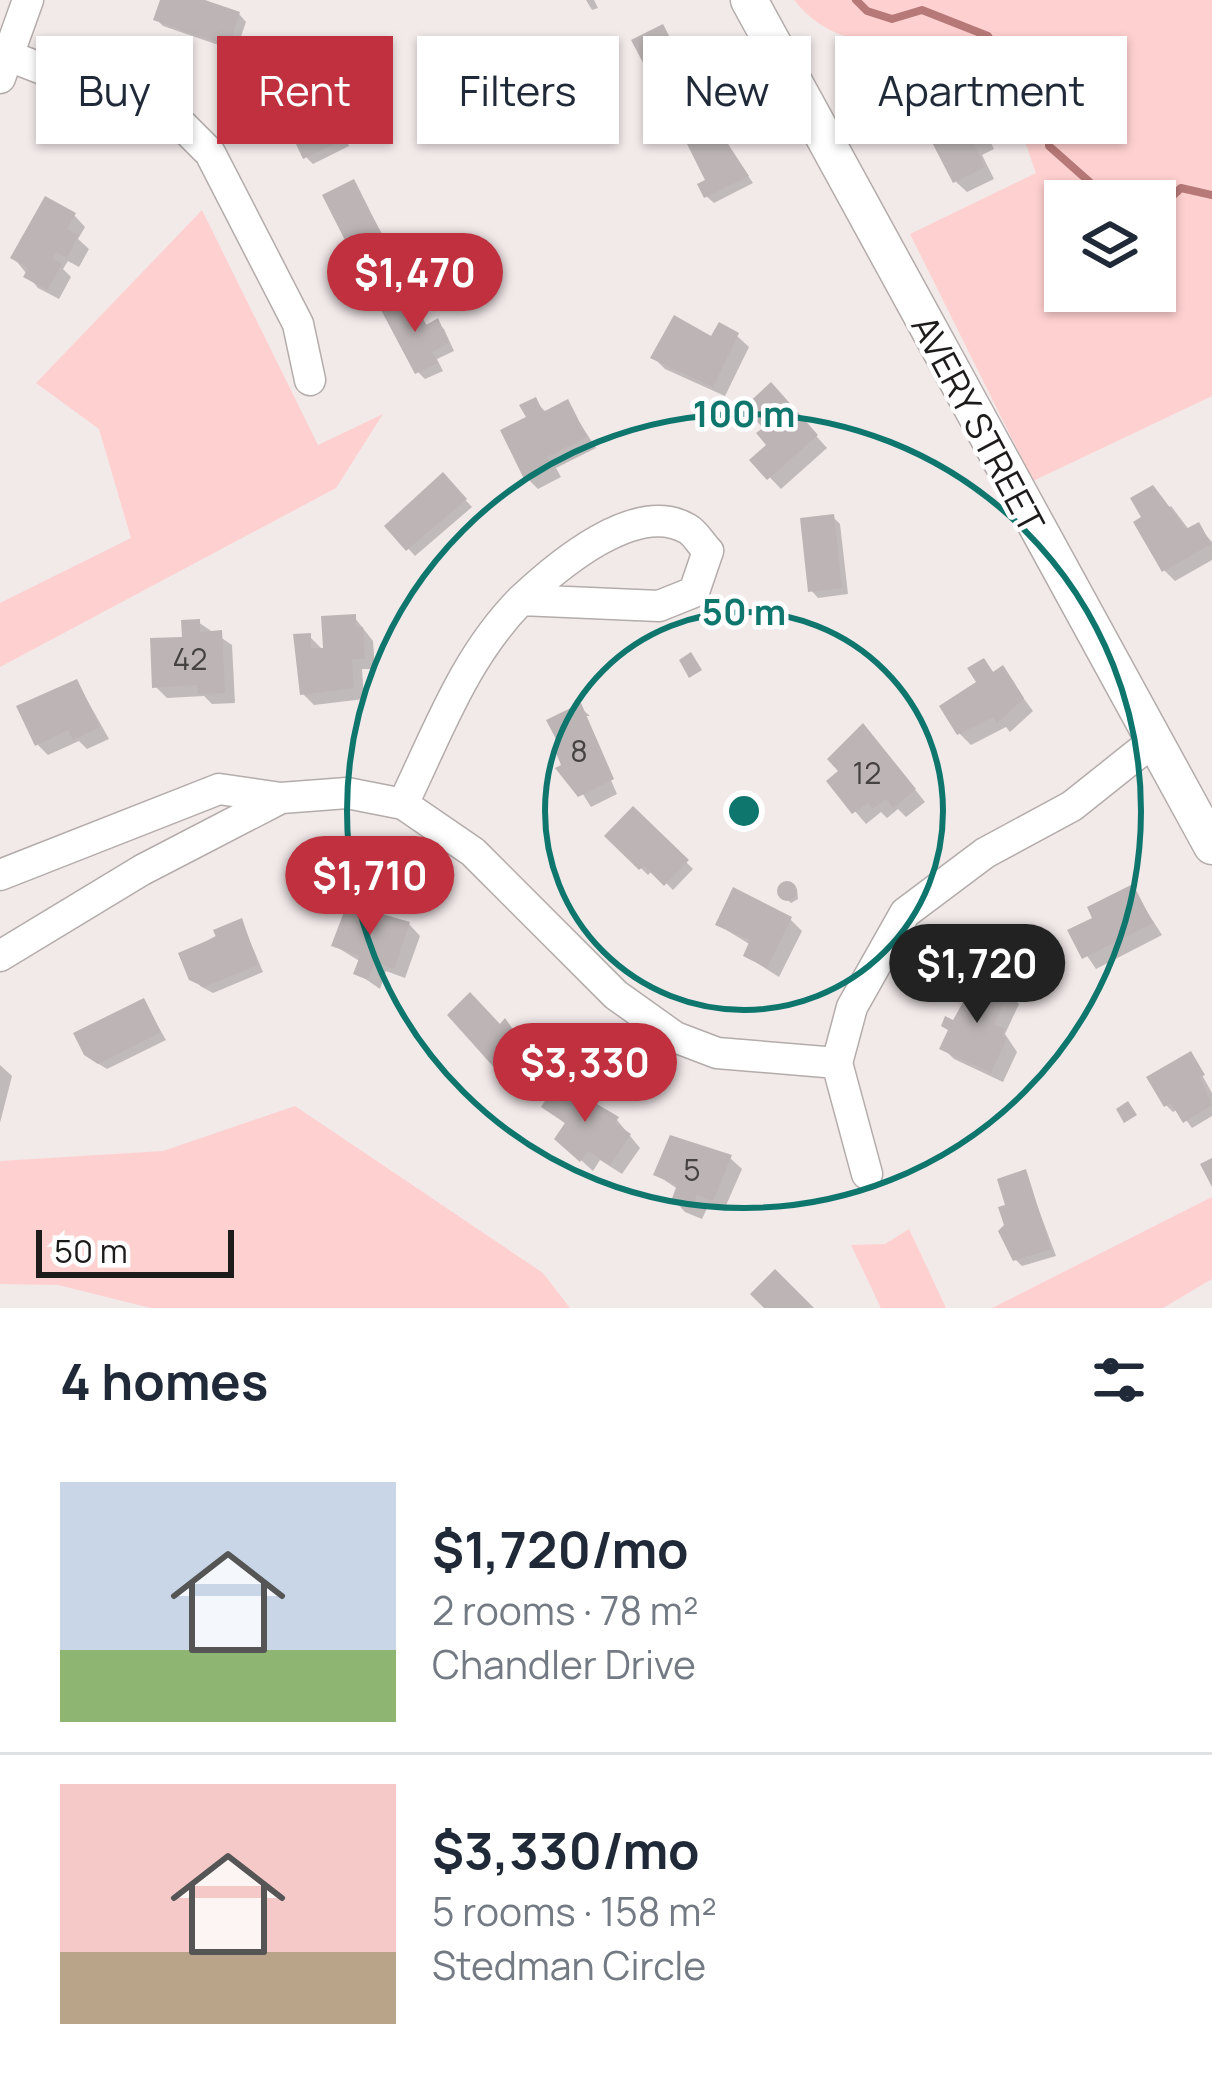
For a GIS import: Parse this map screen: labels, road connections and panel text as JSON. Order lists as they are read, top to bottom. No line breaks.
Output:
{"streets":{"main road":["AVERY STREET"]},"house_numbers":["42","8","12","5"],"scale_bar":"50 m","page":{"chip":["Buy","Rent","Filters","New","Apartment"],"price":["$1,470","$1,710","$1,720","$3,330"],"scale":"50 m","heading":"4 homes","list":[{"name":"$1,720/mo","note":"2 rooms · 78 m² · Chandler Drive"},{"name":"$3,330/mo","note":"5 rooms · 158 m² · Stedman Circle"}]},"rings":["100 m","50 m"]}
